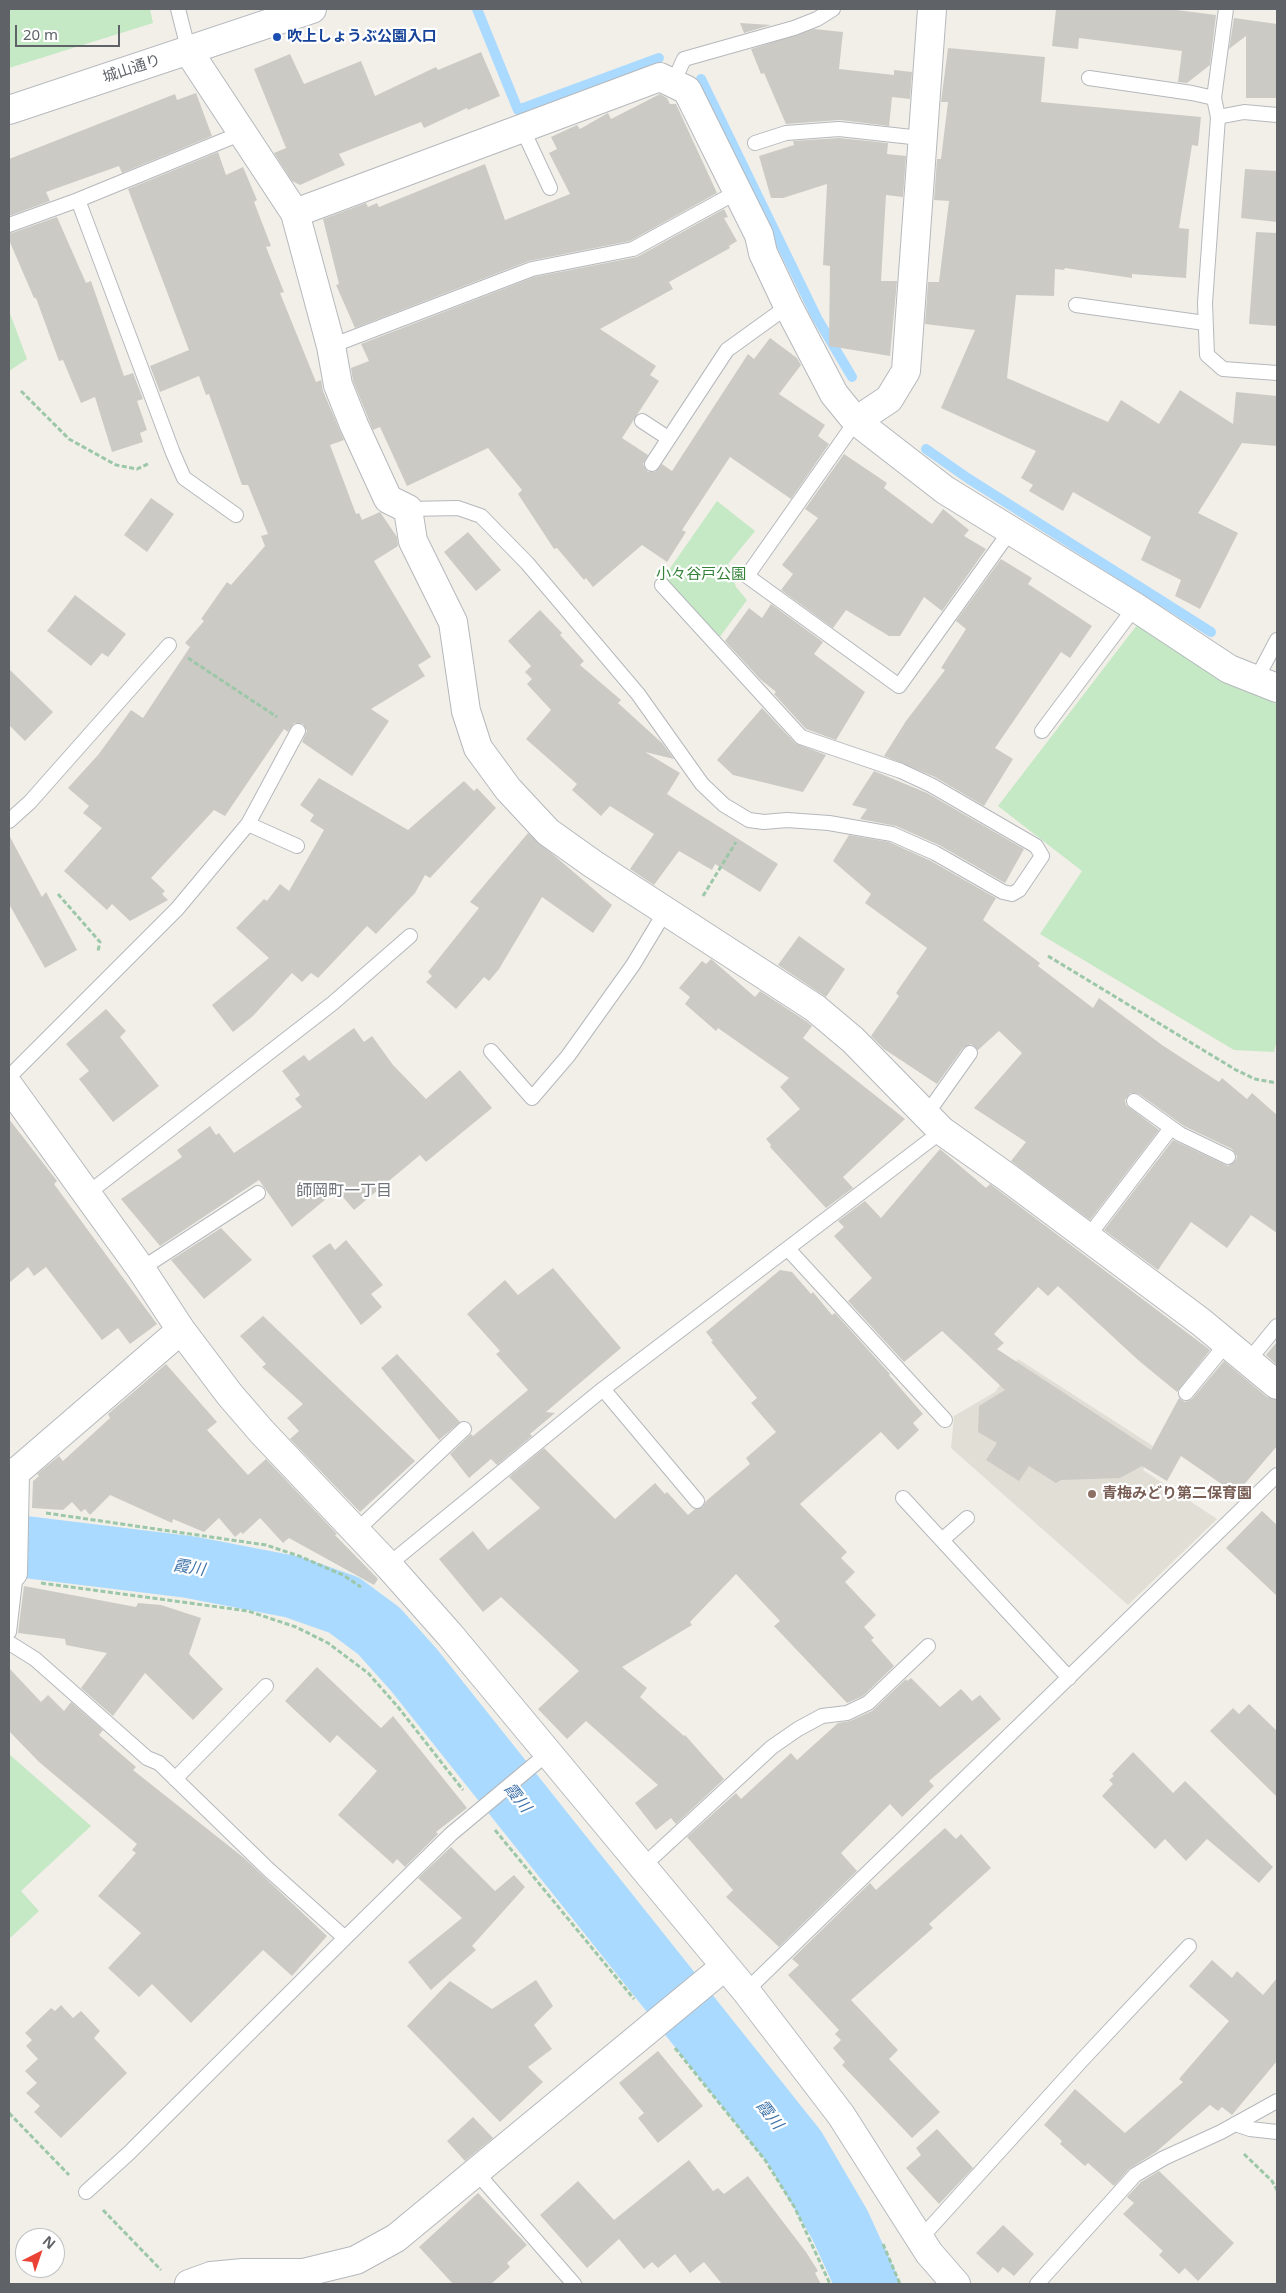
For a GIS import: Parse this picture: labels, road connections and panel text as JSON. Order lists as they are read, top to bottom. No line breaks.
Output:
{"streets":{"street":["城山通り"]},"districts":["師岡町一丁目"],"water":["霞川"],"parks":["小々谷戸公園"],"places":["吹上しょうぶ公園入口","青梅みどり第二保育園"],"scale_bar":"20 m","north":"top right"}
